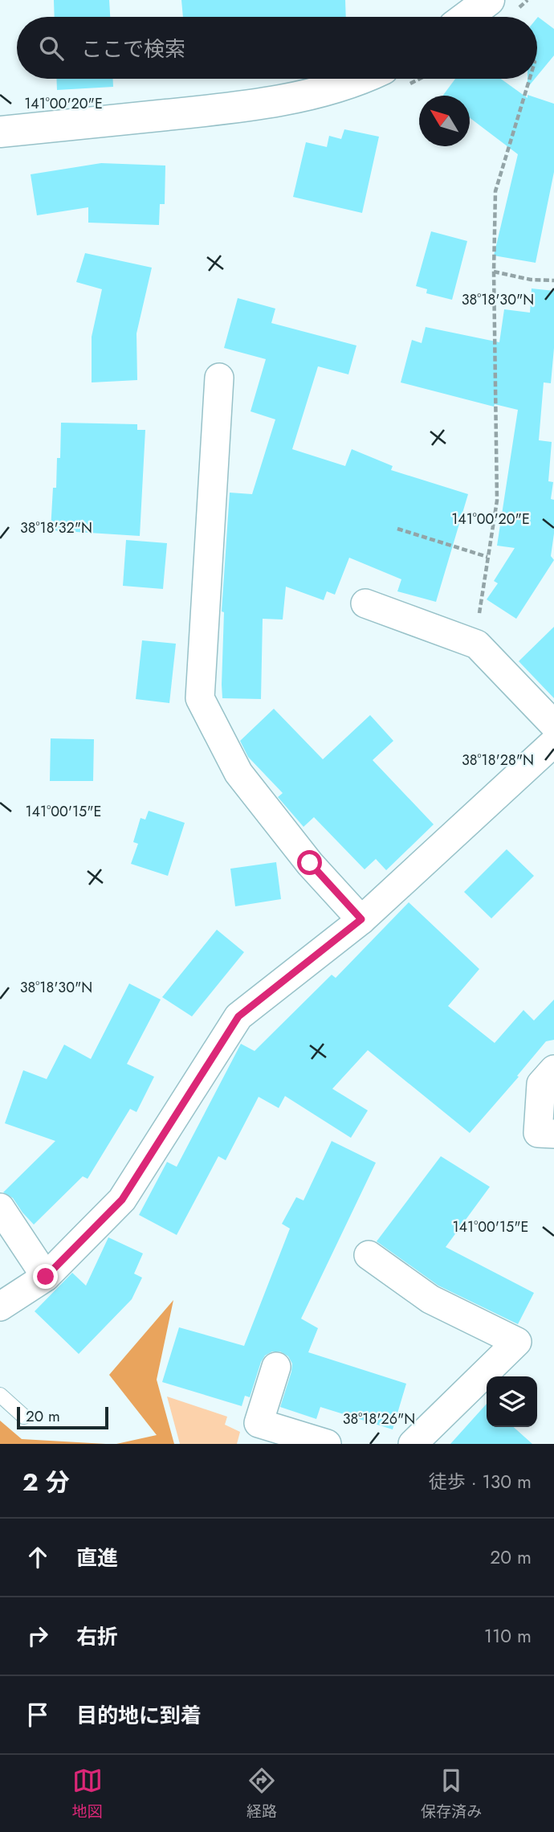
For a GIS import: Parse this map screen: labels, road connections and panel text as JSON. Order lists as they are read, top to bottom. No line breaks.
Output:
{"scale_bar":"20 m","north":"top left","page":{"search":"ここで検索","scale":"20 m","heading":["2 分","徒歩 · 130 m"],"list":[["直進","20 m"],["右折","110 m"],"目的地に到着"],"nav":["地図","経路","保存済み"]},"coordinates":["141°00'20\"E","38°18'30\"N","38°18'32\"N","38°18'28\"N","141°00'15\"E","38°18'26\"N"]}
